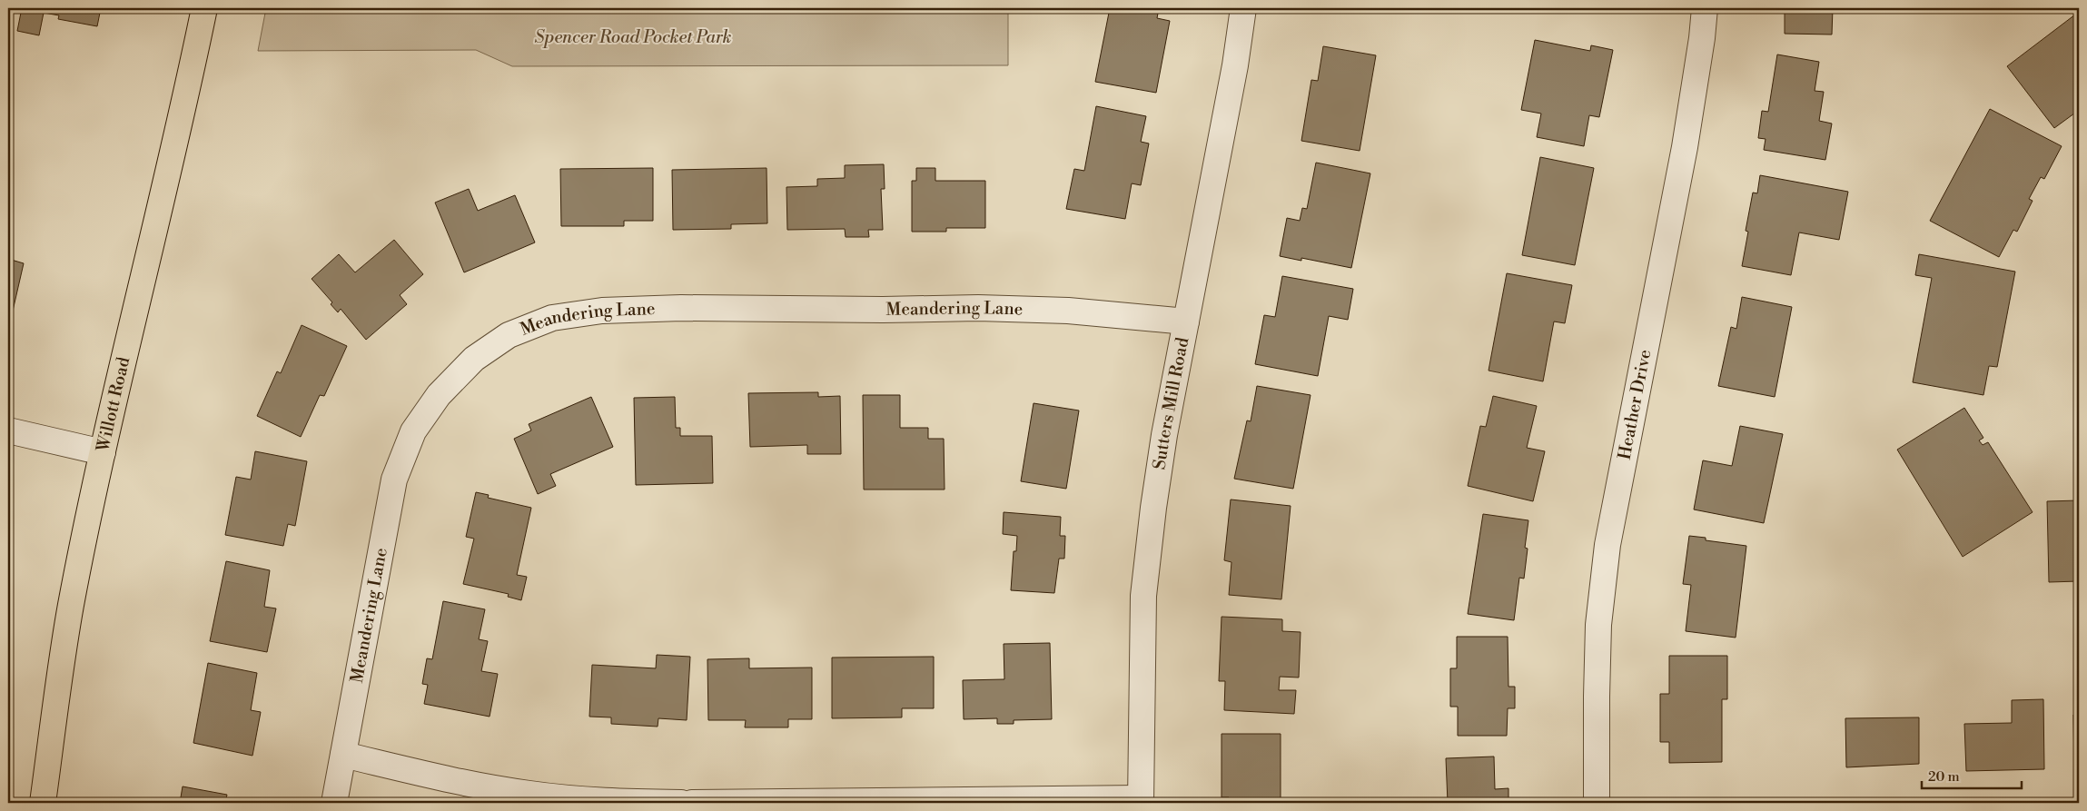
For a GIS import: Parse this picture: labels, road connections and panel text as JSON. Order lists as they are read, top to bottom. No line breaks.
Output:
{"streets":{"main road":["Willott Road"],"street":["Meandering Lane","Sutters Mill Road","Heather Drive"]},"crossings":[["Meandering Lane","Sutters Mill Road"]],"parks":["Spencer Road Pocket Park"],"scale_bar":"20 m"}
